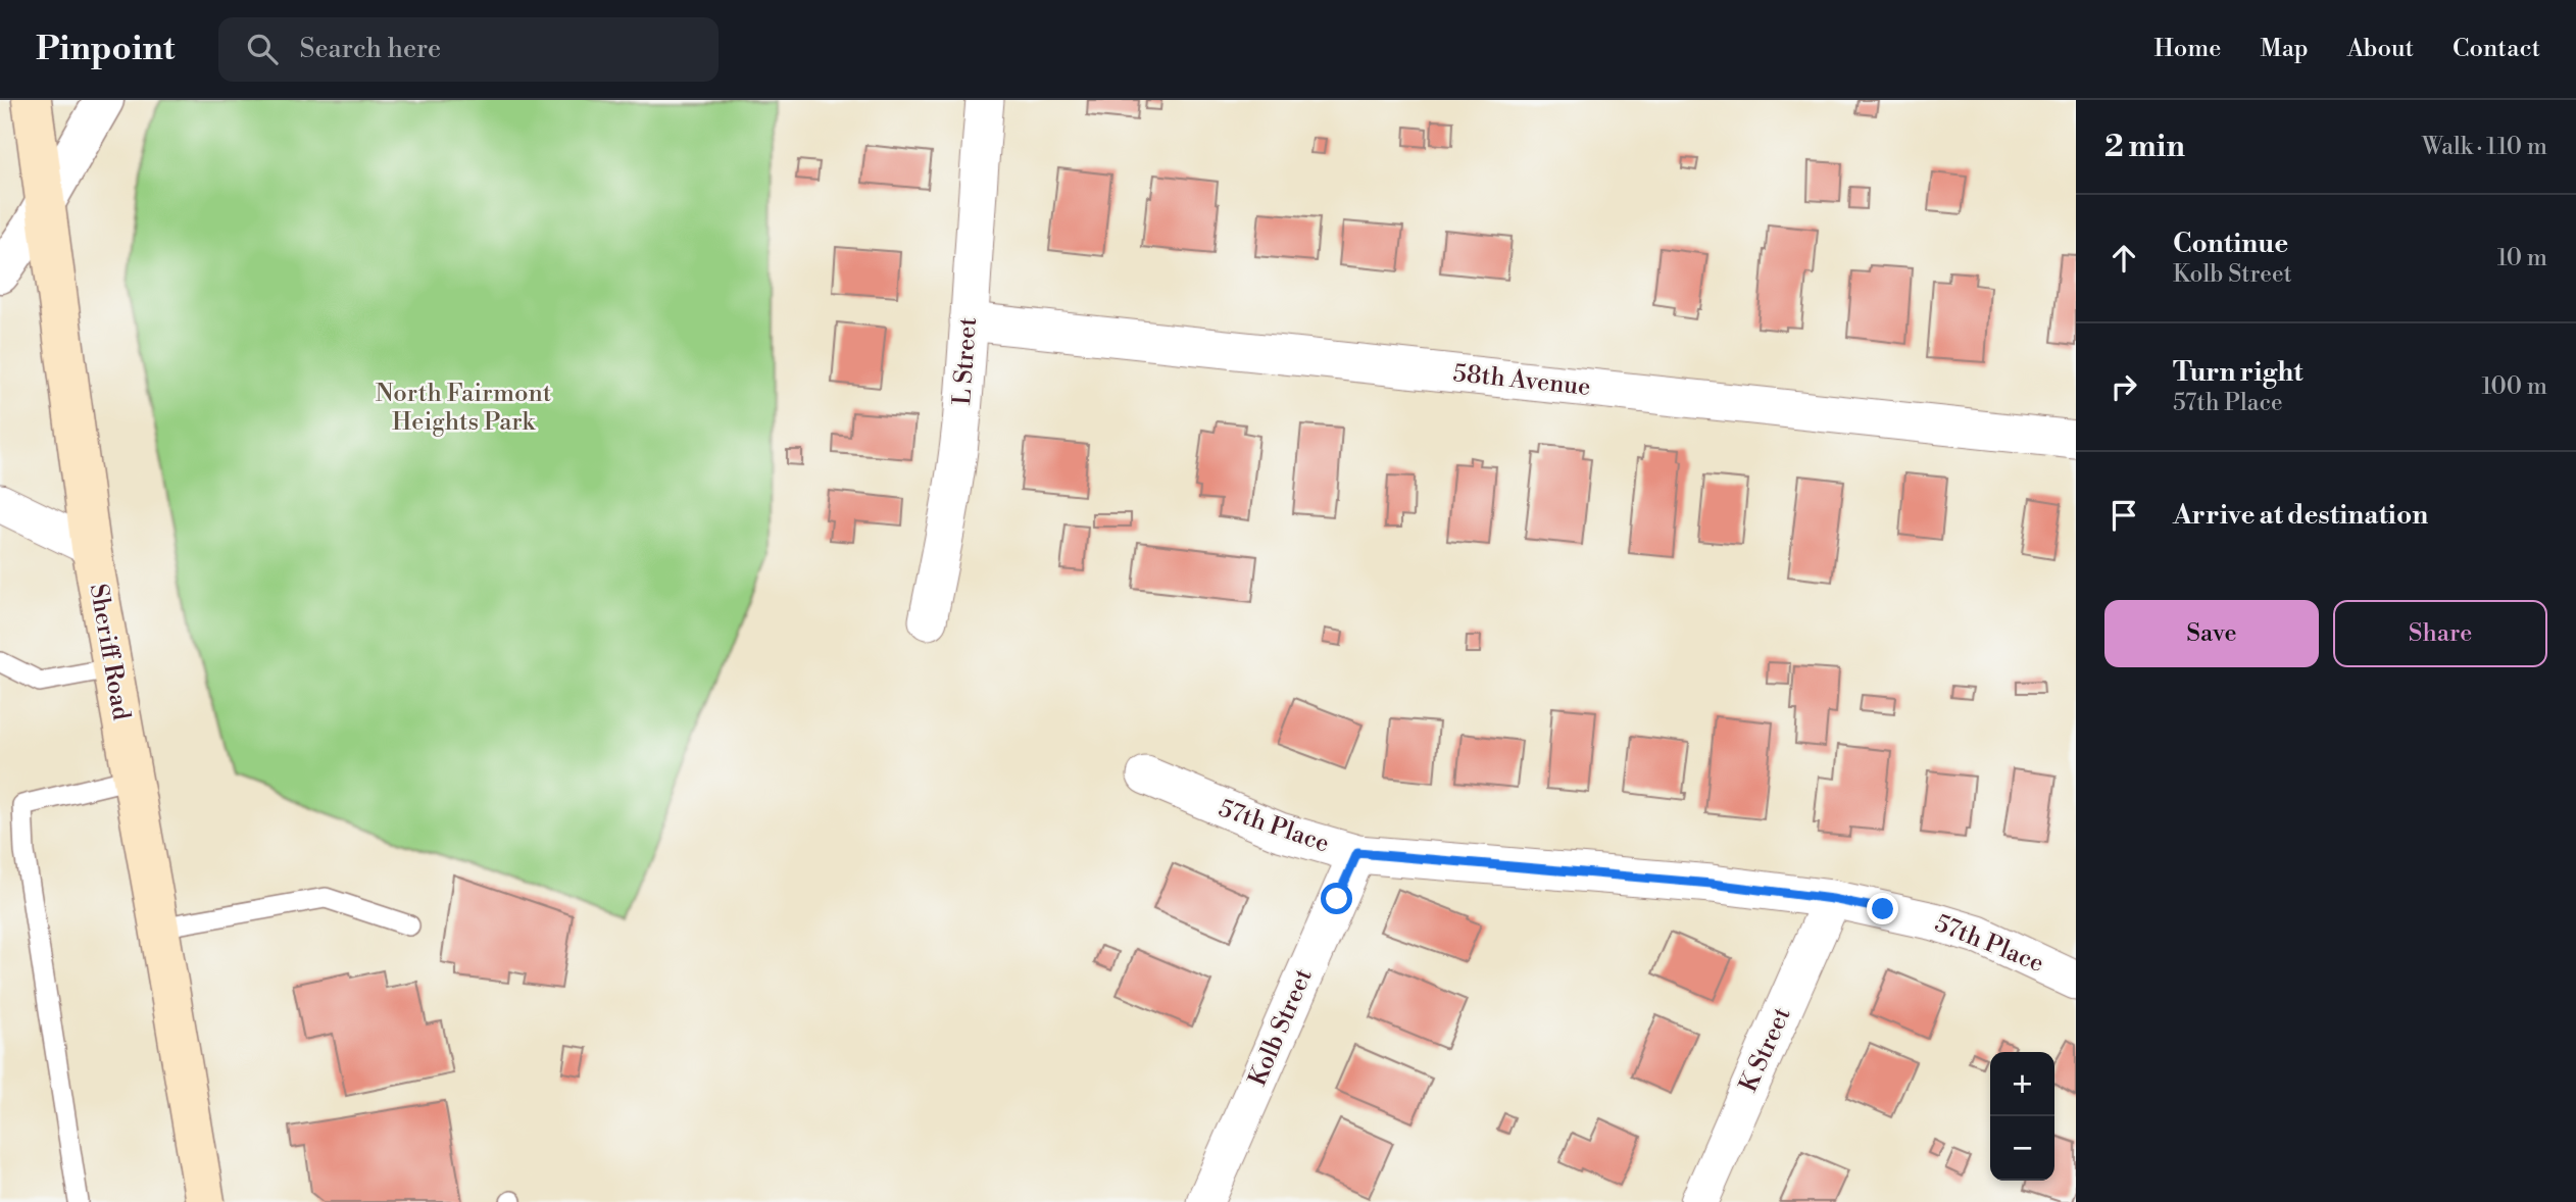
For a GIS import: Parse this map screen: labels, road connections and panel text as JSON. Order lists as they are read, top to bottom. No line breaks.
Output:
{"streets":{"main road":["Sheriff Road"],"street":["L Street","58th Avenue","57th Place","Kolb Street","K Street"]},"crossings":[["L Street","58th Avenue"],["57th Place","Kolb Street"],["57th Place","K Street"]],"parks":["North Fairmont Heights Park"],"page":{"header":"Pinpoint","search":"Search here","nav":["Home","Map","About","Contact"],"heading":["2 min","Walk · 110 m"],"list":[["Continue","Kolb Street","10 m"],["Turn right","57th Place","100 m"],"Arrive at destination"],"buttons":["Save","Share"],"map_buttons":["+","−"]}}
